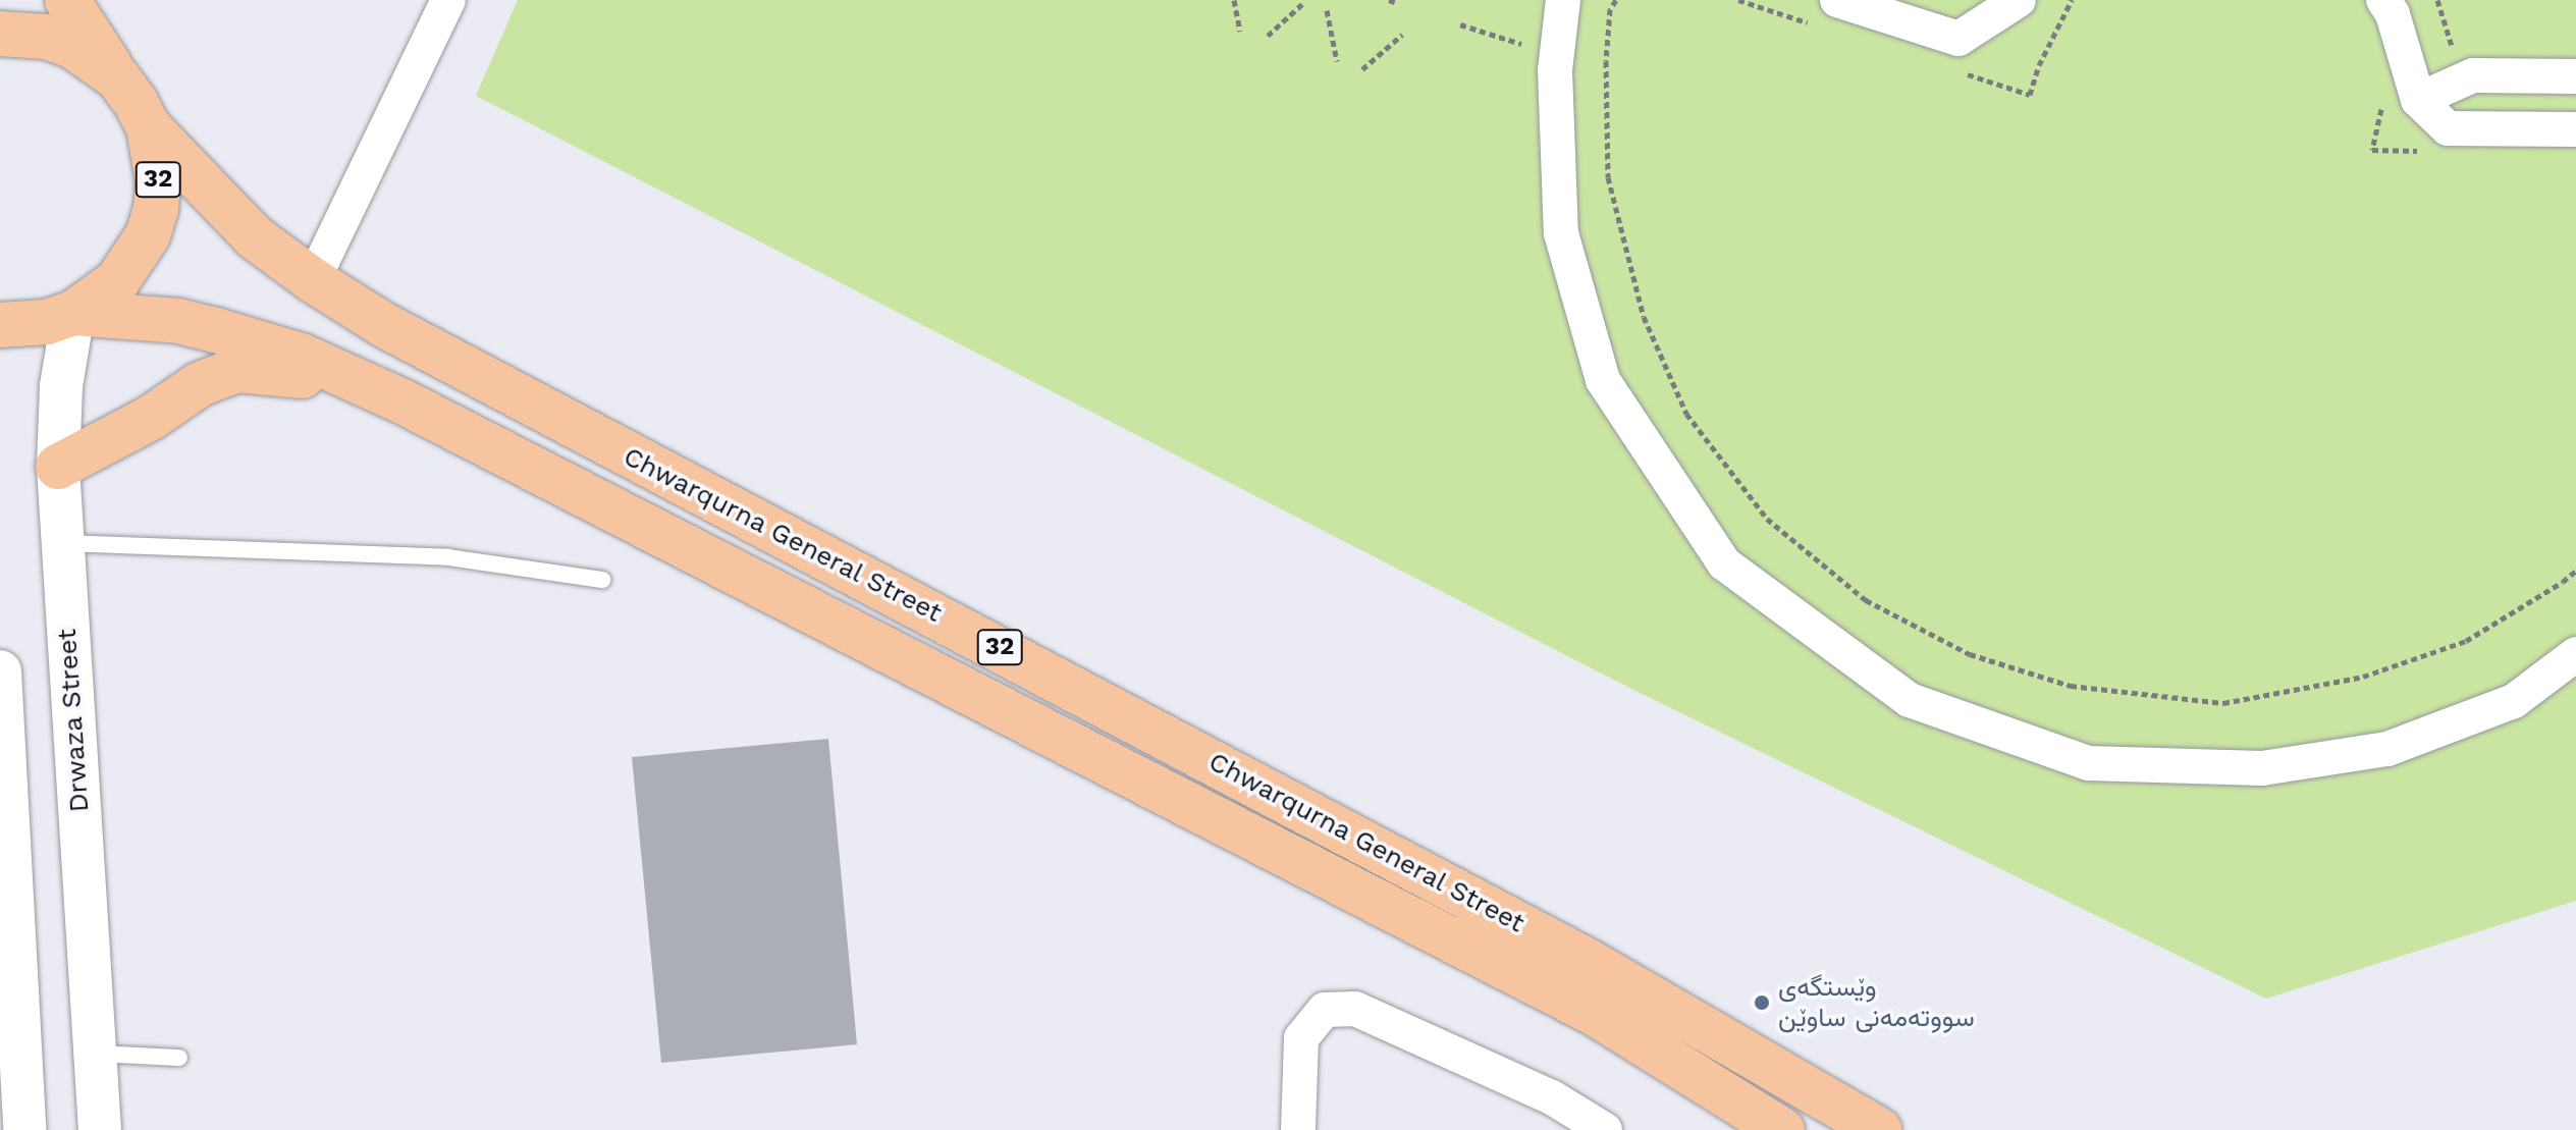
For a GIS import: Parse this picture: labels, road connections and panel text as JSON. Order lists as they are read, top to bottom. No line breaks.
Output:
{"streets":{"highway":["32","Chwarqurna General Street"],"street":["Drwaza Street"]},"crossings":[["32","Chwarqurna General Street"],["32","Drwaza Street"],["Chwarqurna General Street","Drwaza Street"]],"places":["وێستگەی سووتەمەنی ساوێن"]}
